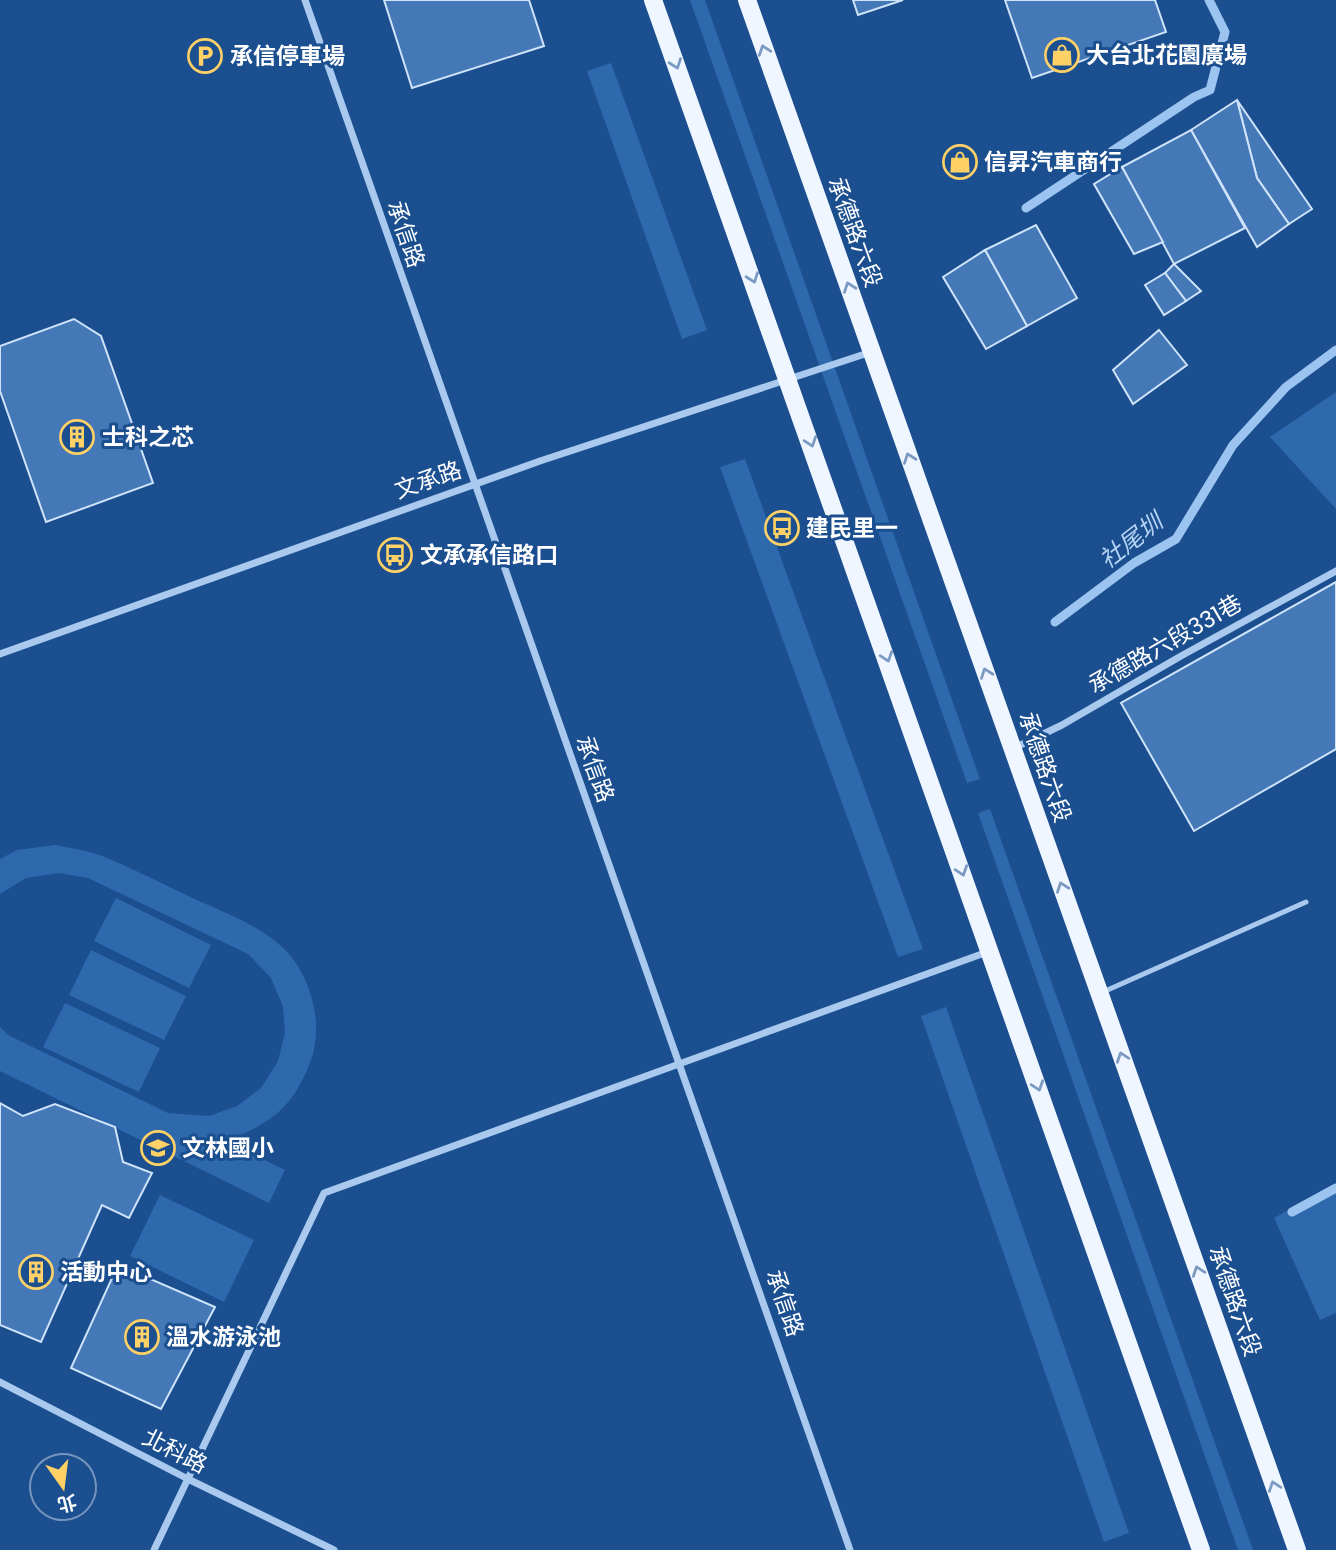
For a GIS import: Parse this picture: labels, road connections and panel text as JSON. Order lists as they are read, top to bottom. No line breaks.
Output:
{"streets":{"main road":["承德路六段"],"street":["承信路","文承路","承德路六段331巷","北科路"]},"crossings":[["承德路六段","文承路"],["承德路六段","承德路六段331巷"],["承信路","文承路"]],"water":["社尾圳"],"places":{"shop":["大台北花園廣場","信昇汽車商行"],"parking":["承信停車場"],"building":["士科之芯","活動中心","溫水游泳池"],"bus stop":["建民里一","文承承信路口"],"school or university":["文林國小"]},"north":"bottom"}
